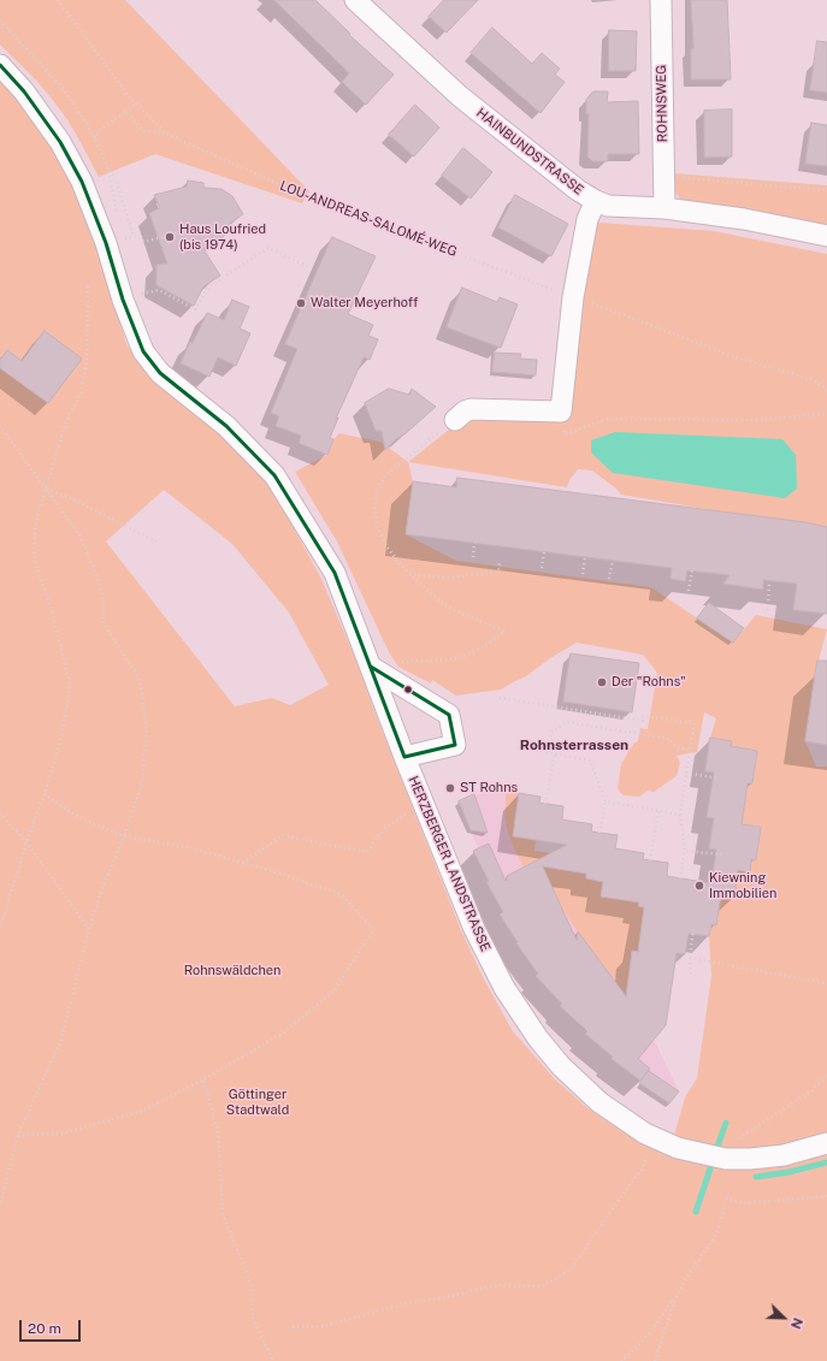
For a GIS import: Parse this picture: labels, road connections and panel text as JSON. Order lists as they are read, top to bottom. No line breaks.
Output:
{"streets":{"street":["ROHNSWEG","HAINBUNDSTRASSE","HERZBERGER LANDSTRASSE"],"path":["LOU-ANDREAS-SALOMÉ-WEG"]},"crossings":[["ROHNSWEG","HAINBUNDSTRASSE"]],"districts":["Rohnsterrassen"],"parks":["Rohnswäldchen","Göttinger Stadtwald"],"places":["Haus Loufried (bis 1974)","Walter Meyerhoff","Der \"Rohns\"","ST Rohns","Kiewning Immobilien"],"scale_bar":"20 m","north":"bottom right"}
